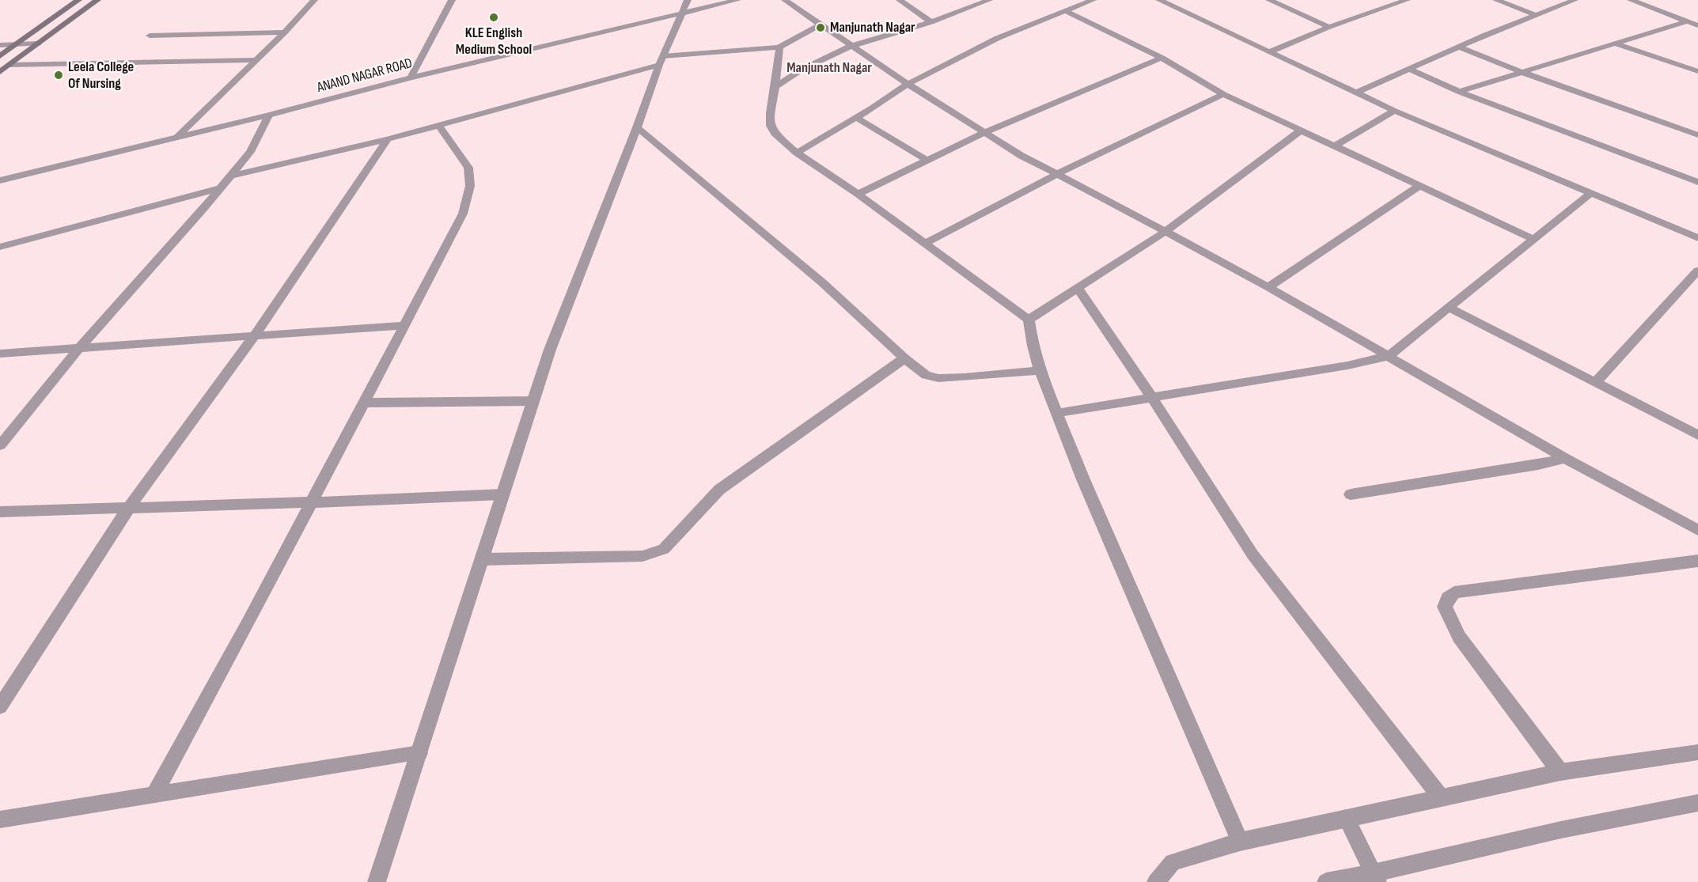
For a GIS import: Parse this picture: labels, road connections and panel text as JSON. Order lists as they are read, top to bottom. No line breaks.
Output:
{"streets":{"street":["ANAND NAGAR ROAD"]},"districts":["Manjunath Nagar"],"places":["KLE English Medium School","Manjunath Nagar","Leela College Of Nursing"]}
